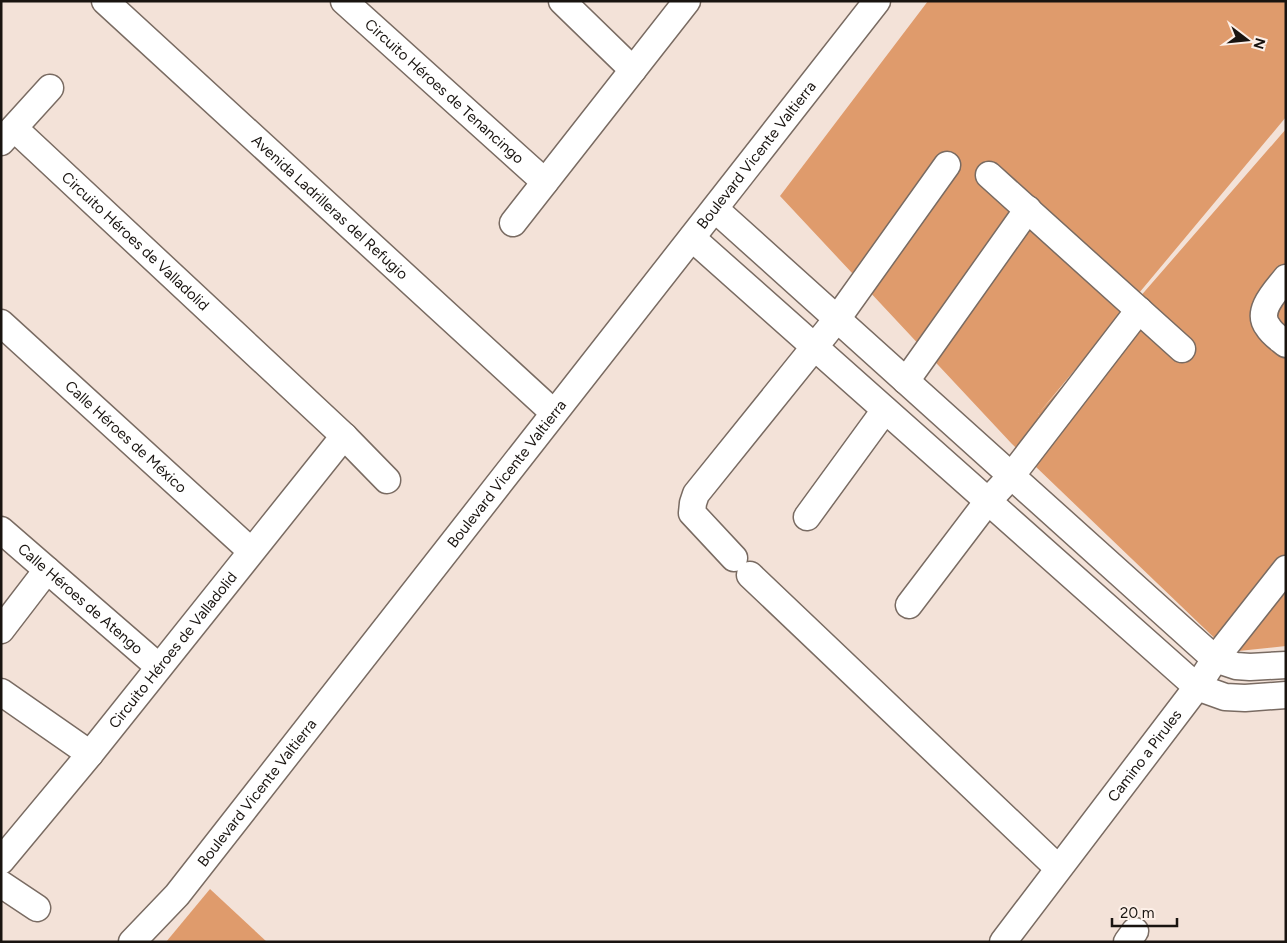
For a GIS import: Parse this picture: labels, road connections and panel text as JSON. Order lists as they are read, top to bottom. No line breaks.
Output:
{"streets":{"street":["Circuito Héroes de Tenancingo","Boulevard Vicente Valtierra","Avenida Ladrilleras del Refugio","Circuito Héroes de Valladolid","Calle Héroes de México","Calle Héroes de Atengo","Camino a Pirules"]},"crossings":[["Boulevard Vicente Valtierra","Avenida Ladrilleras del Refugio"],["Circuito Héroes de Valladolid","Calle Héroes de México"],["Circuito Héroes de Valladolid","Calle Héroes de Atengo"]],"scale_bar":"20 m","north":"right"}
